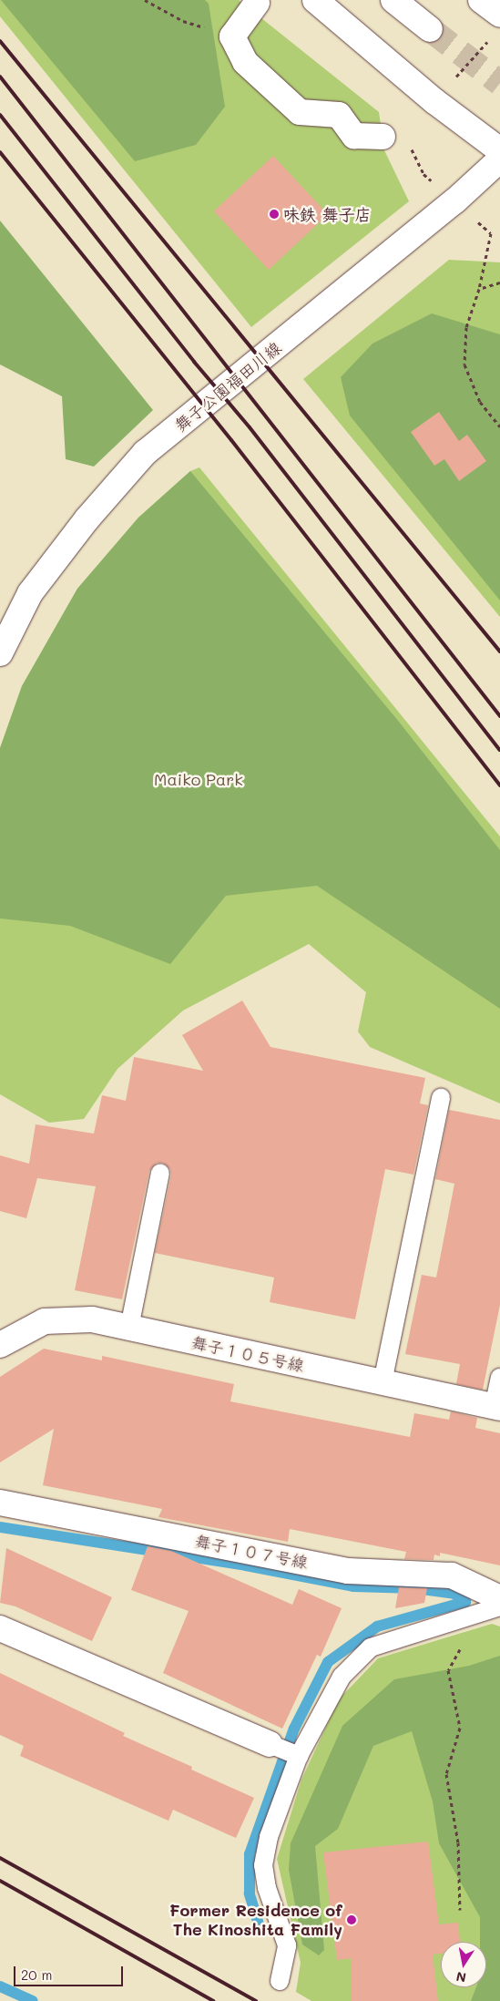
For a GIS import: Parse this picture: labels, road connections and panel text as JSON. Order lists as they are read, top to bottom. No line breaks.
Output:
{"streets":{"main road":["舞子公園福田川線","舞子１０５号線","舞子１０７号線"]},"parks":["Maiko Park"],"places":["味鉄 舞子店","Former Residence of The Kinoshita Family"],"scale_bar":"20 m","north":"bottom"}
